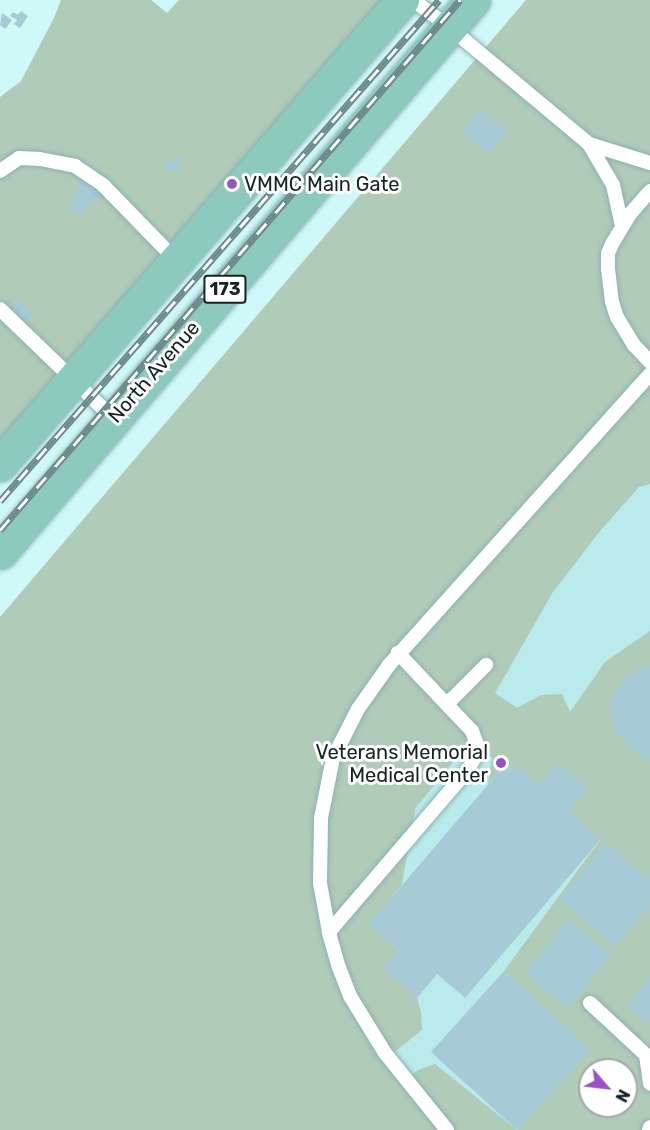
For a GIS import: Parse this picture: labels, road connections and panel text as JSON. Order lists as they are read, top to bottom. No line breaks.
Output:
{"streets":{"main road":["173","North Avenue"]},"places":["VMMC Main Gate","Veterans Memorial Medical Center"],"north":"bottom right"}
